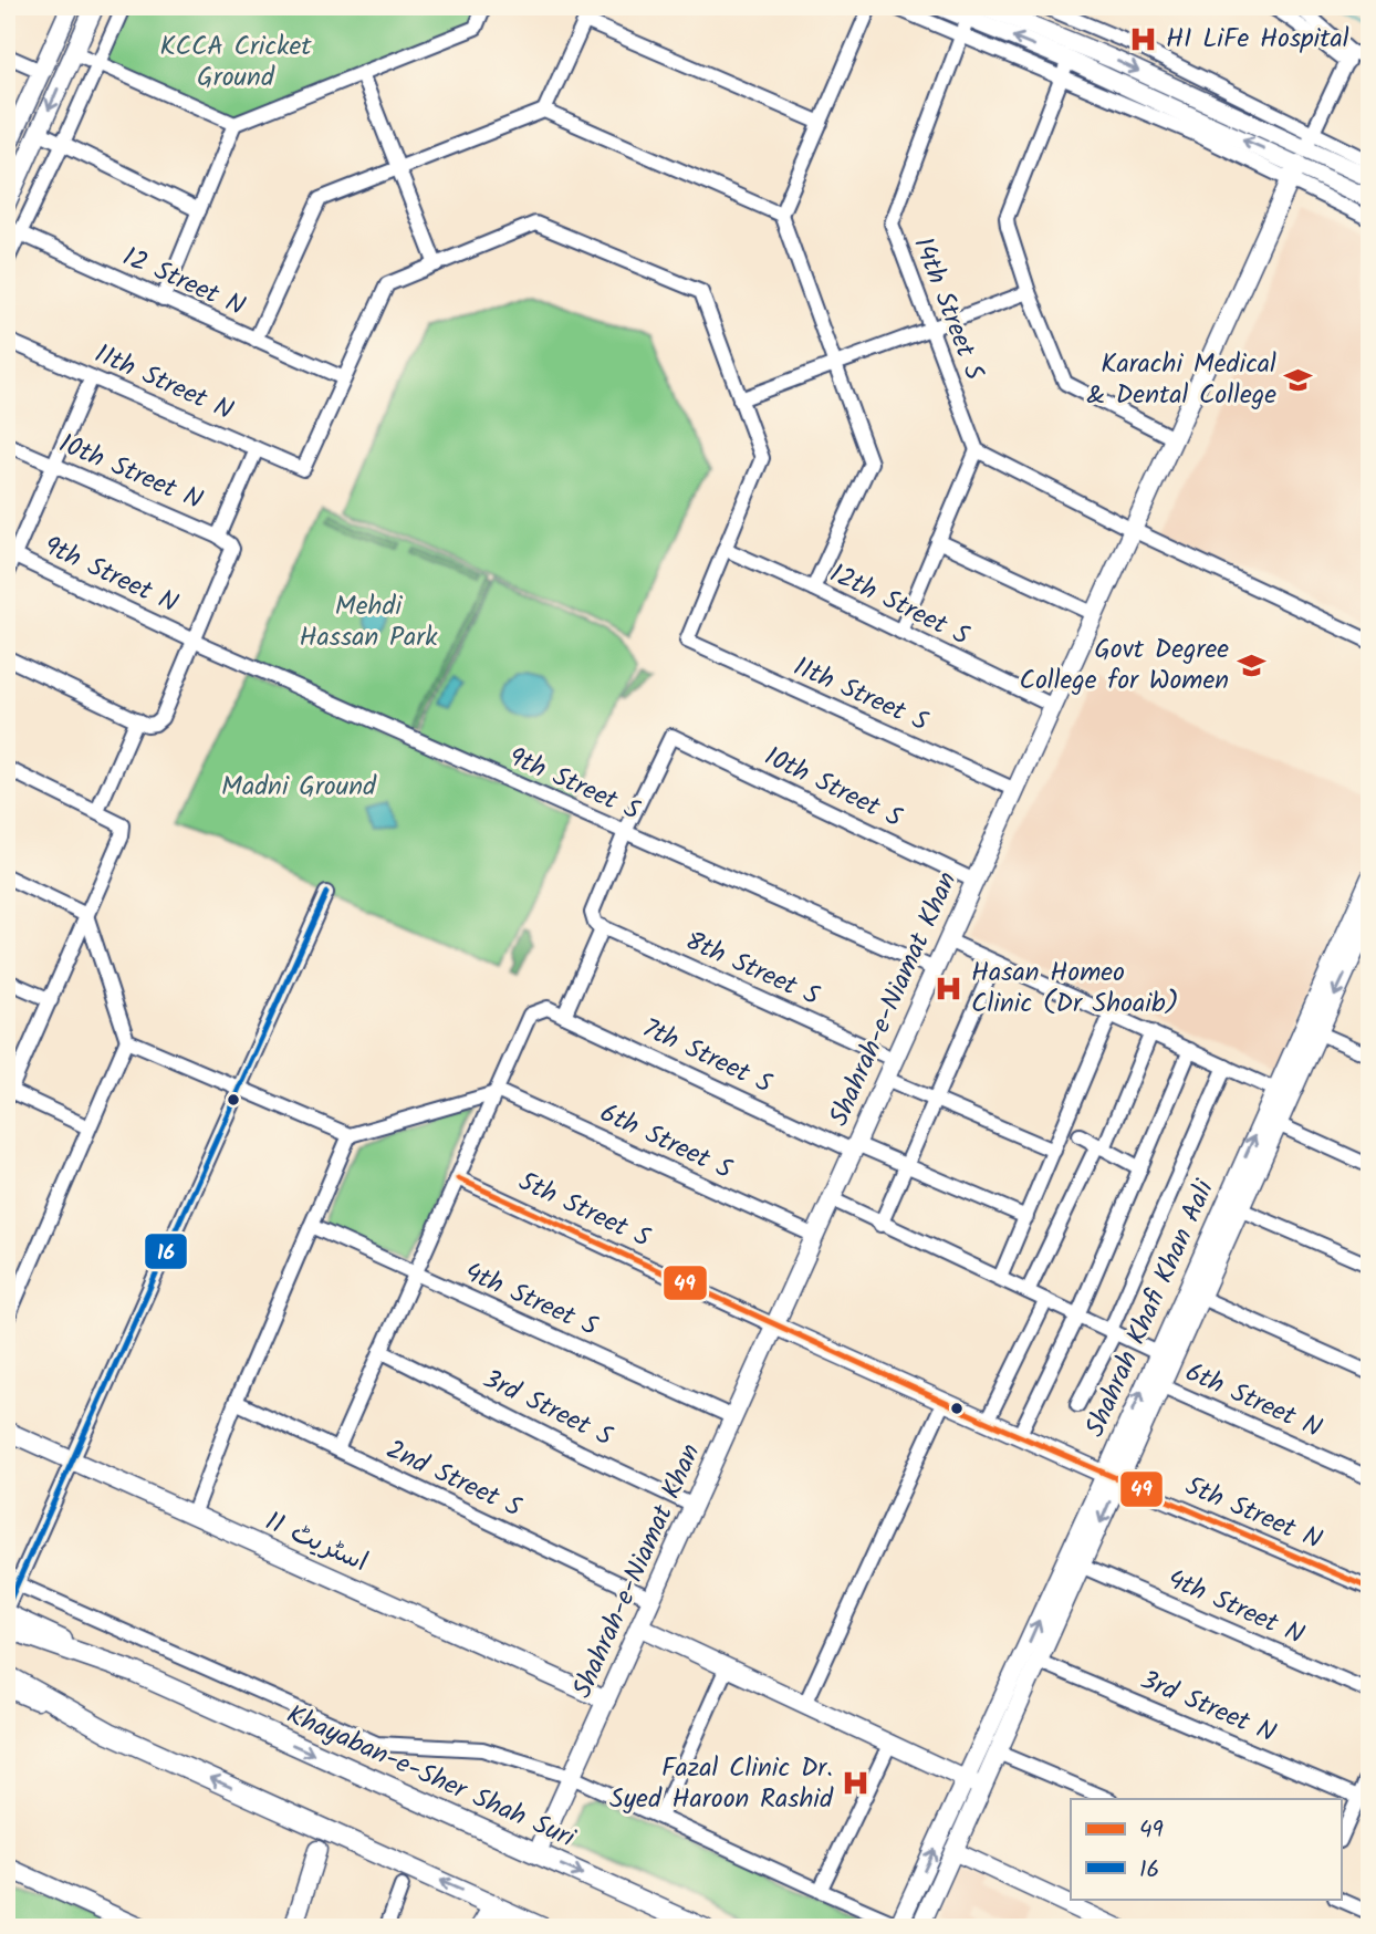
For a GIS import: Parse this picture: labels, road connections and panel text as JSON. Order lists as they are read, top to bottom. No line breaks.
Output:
{"streets":{"main road":["Shahrah-e-Niamat Khan","Shahrah Khafi Khan Aali","اسٹریٹ 11","Khayaban-e-Sher Shah Suri"],"street":["12 Street N","14th Street S","11th Street N","10th Street N","9th Street N","12th Street S","11th Street S","9th Street S","10th Street S","8th Street S","7th Street S","6th Street S","5th Street S","4th Street S","6th Street N","3rd Street S","2nd Street S","5th Street N","4th Street N","3rd Street N"]},"crossings":[["12 Street N","11th Street N"],["10th Street N","9th Street N"],["10th Street N","9th Street S"],["9th Street N","9th Street S"],["12th Street S","11th Street S"],["12th Street S","Shahrah-e-Niamat Khan"],["11th Street S","Shahrah-e-Niamat Khan"],["9th Street S","10th Street S"],["9th Street S","Shahrah-e-Niamat Khan"],["10th Street S","Shahrah-e-Niamat Khan"],["8th Street S","Shahrah-e-Niamat Khan"],["Shahrah-e-Niamat Khan","7th Street S"],["Shahrah-e-Niamat Khan","6th Street S"],["Shahrah-e-Niamat Khan","5th Street S"],["Shahrah-e-Niamat Khan","4th Street S"],["Shahrah-e-Niamat Khan","3rd Street S"],["Shahrah-e-Niamat Khan","2nd Street S"],["Shahrah-e-Niamat Khan","اسٹریٹ 11"],["Shahrah-e-Niamat Khan","Khayaban-e-Sher Shah Suri"],["7th Street S","6th Street S"],["Shahrah Khafi Khan Aali","6th Street N"],["Shahrah Khafi Khan Aali","5th Street N"],["Shahrah Khafi Khan Aali","4th Street N"],["Shahrah Khafi Khan Aali","3rd Street N"]],"parks":["KCCA Cricket Ground","Mehdi Hassan Park","Madni Ground"],"places":{"hospital":["HI LiFe Hospital","Hasan Homeo Clinic (Dr Shoaib)","Fazal Clinic Dr. Syed Haroon Rashid"],"school or university":["Karachi Medical & Dental College","Govt Degree College for Women"]},"lines":["transit line 16","transit line 49"],"legend":["49","16"]}
